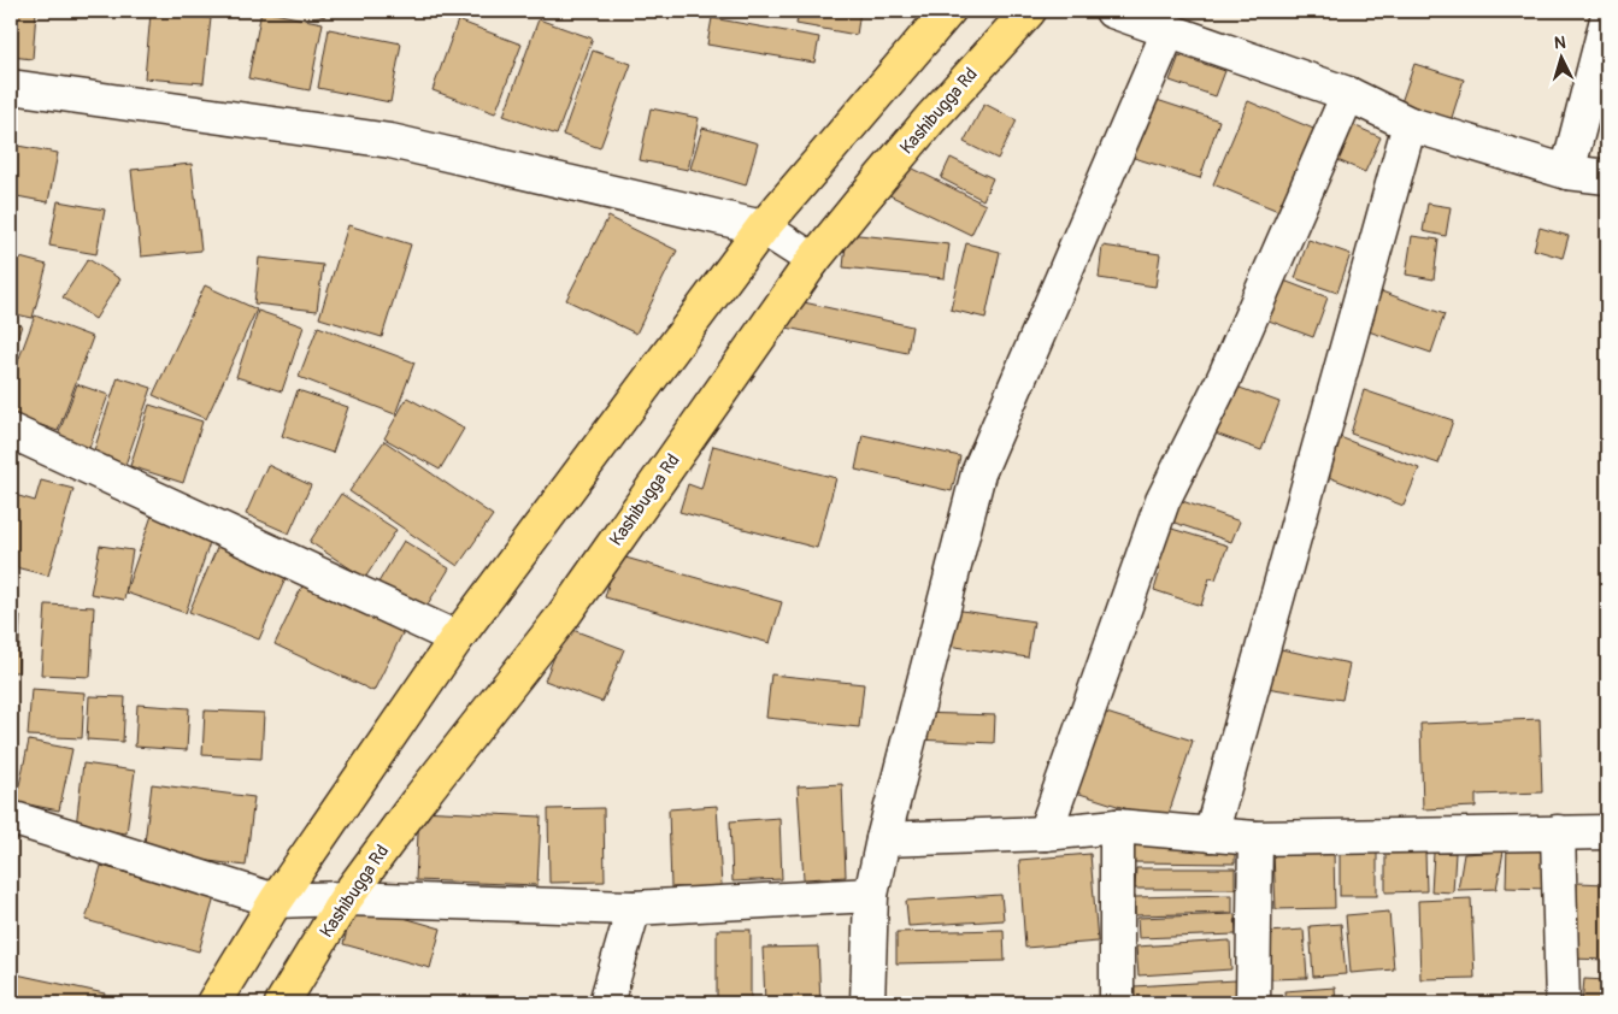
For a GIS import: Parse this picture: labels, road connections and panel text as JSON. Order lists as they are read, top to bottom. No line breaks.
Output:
{"streets":{"main road":["Kashibugga Rd"]},"north":"top"}
